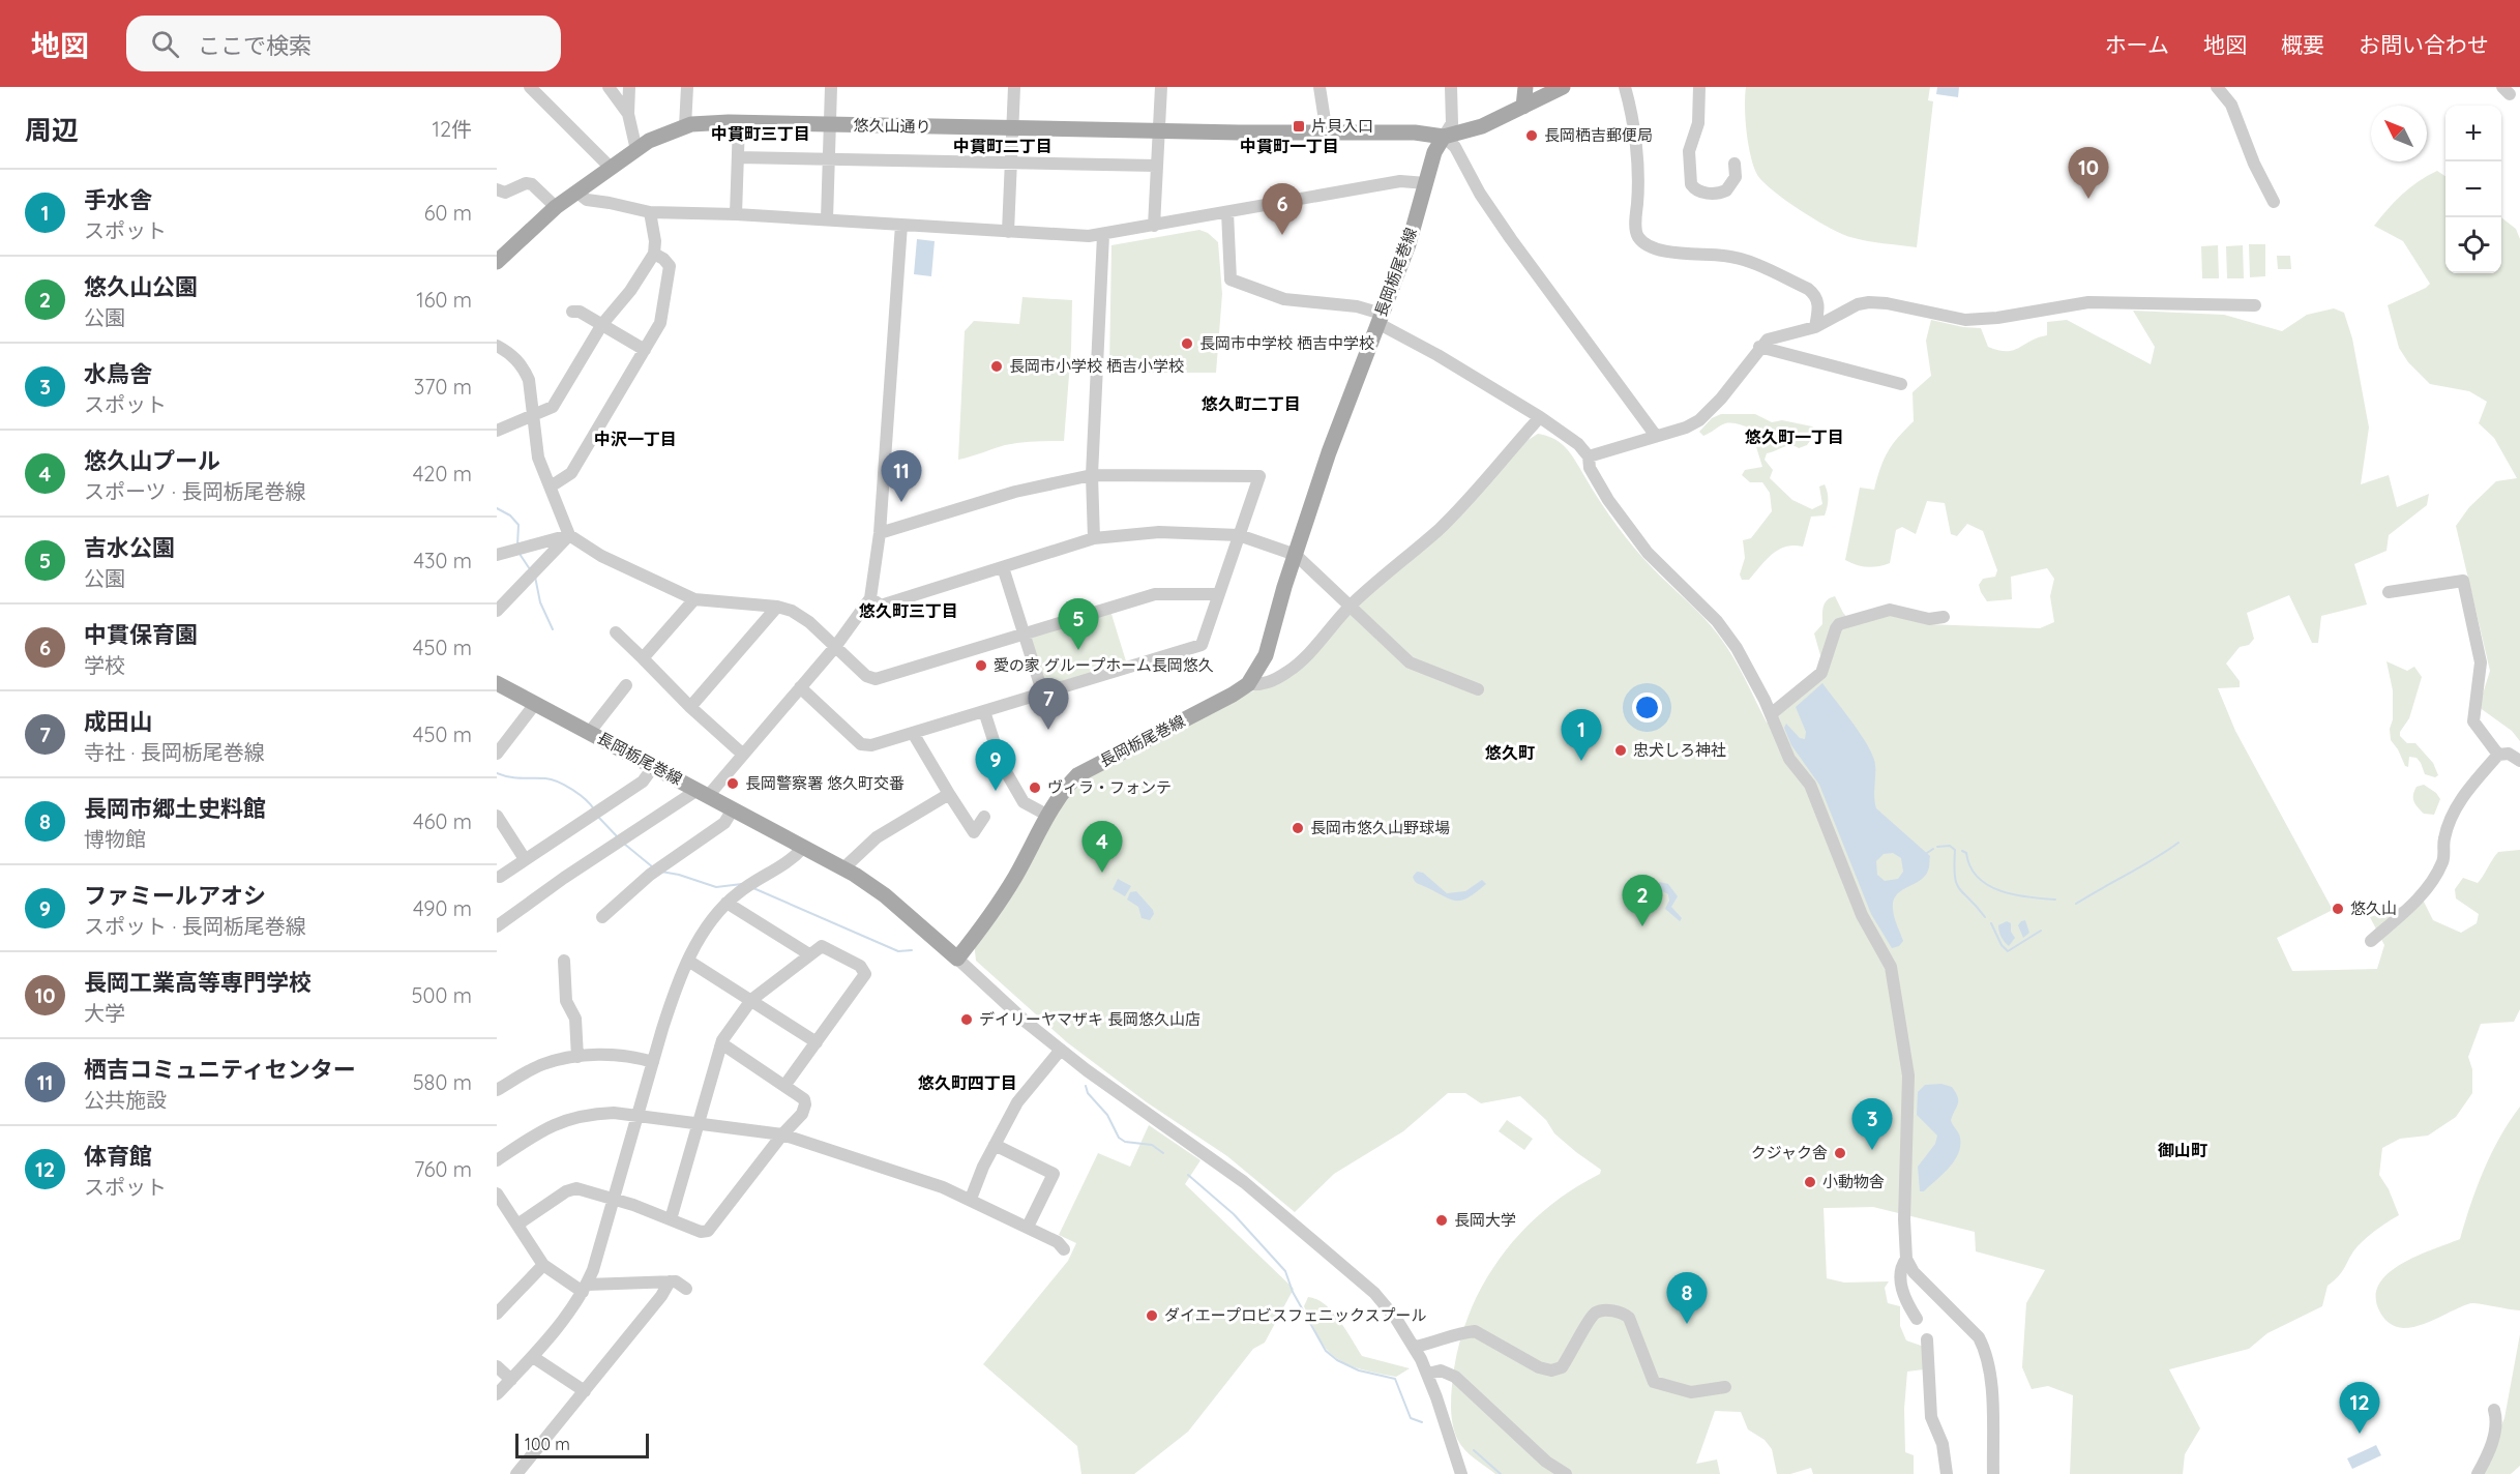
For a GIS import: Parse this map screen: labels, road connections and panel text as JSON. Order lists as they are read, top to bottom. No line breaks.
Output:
{"streets":{"main road":["悠久山通り","長岡栃尾巻線"]},"crossings":[["悠久山通り","長岡栃尾巻線"]],"districts":["中貫町三丁目","中貫町二丁目","中貫町一丁目","悠久町二丁目","悠久町一丁目","中沢一丁目","悠久町三丁目","悠久町","悠久町四丁目","御山町"],"places":{"transit":["片貝入口"],"other":["長岡栖吉郵便局","長岡市中学校 栖吉中学校","長岡市小学校 栖吉小学校","愛の家 グループホーム長岡悠久","忠犬しろ神社","長岡警察署 悠久町交番","ヴィラ・フォンテ","長岡市悠久山野球場","悠久山","デイリーヤマザキ 長岡悠久山店","クジャク舎","小動物舎","長岡大学","ダイエープロビスフェニックスプール"]},"scale_bar":"100 m","north":"top left","page":{"header":"地図","search":"ここで検索","nav":["ホーム","地図","概要","お問い合わせ"],"heading":["周辺","12件"],"map_buttons":["+","−"],"pins":["10","6","11","5","7","1","9","4","2","3","8","12"],"list":[{"mark":"1","name":"手水舎","note":"スポット","value":"60 m"},{"mark":"2","name":"悠久山公園","note":"公園","value":"160 m"},{"mark":"3","name":"水鳥舎","note":"スポット","value":"370 m"},{"mark":"4","name":"悠久山プール","note":"スポーツ · 長岡栃尾巻線","value":"420 m"},{"mark":"5","name":"吉水公園","note":"公園","value":"430 m"},{"mark":"6","name":"中貫保育園","note":"学校","value":"450 m"},{"mark":"7","name":"成田山","note":"寺社 · 長岡栃尾巻線","value":"450 m"},{"mark":"8","name":"長岡市郷土史料館","note":"博物館","value":"460 m"},{"mark":"9","name":"ファミールアオシ","note":"スポット · 長岡栃尾巻線","value":"490 m"},{"mark":"10","name":"長岡工業高等専門学校","note":"大学","value":"500 m"},{"mark":"11","name":"栖吉コミュニティセンター","note":"公共施設","value":"580 m"},{"mark":"12","name":"体育館","note":"スポット","value":"760 m"}],"scale":"100 m"}}
